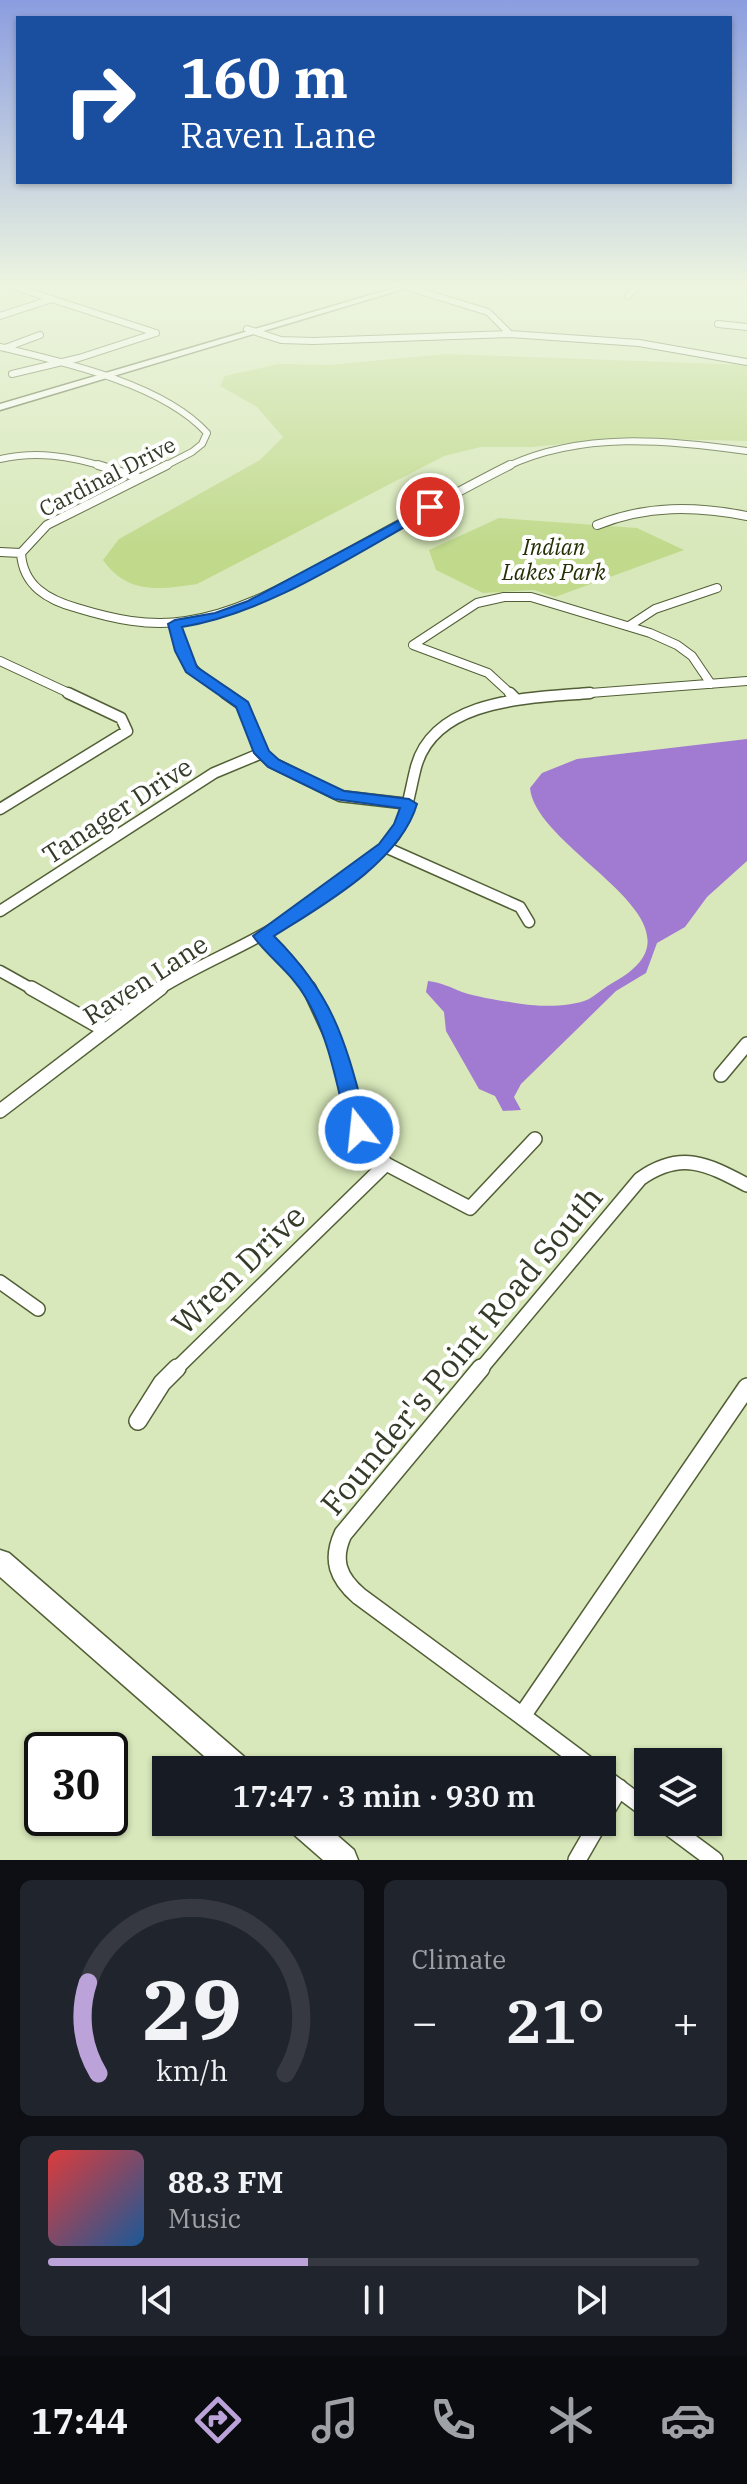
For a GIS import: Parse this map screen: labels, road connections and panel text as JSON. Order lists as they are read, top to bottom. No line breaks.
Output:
{"streets":{"street":["Cardinal Drive","Tanager Drive","Raven Lane","Wren Drive","Founder's Point Road South"]},"parks":["Indian Lakes Park"],"page":{"turn":["160 m","Raven Lane"],"limit":"30","trip":"17:47 · 3 min · 930 m","tile":"Climate","heat":["−","21°","+"],"song":["88.3 FM","Music"],"tabs":"17:44","gauge":["29","km/h"]}}
